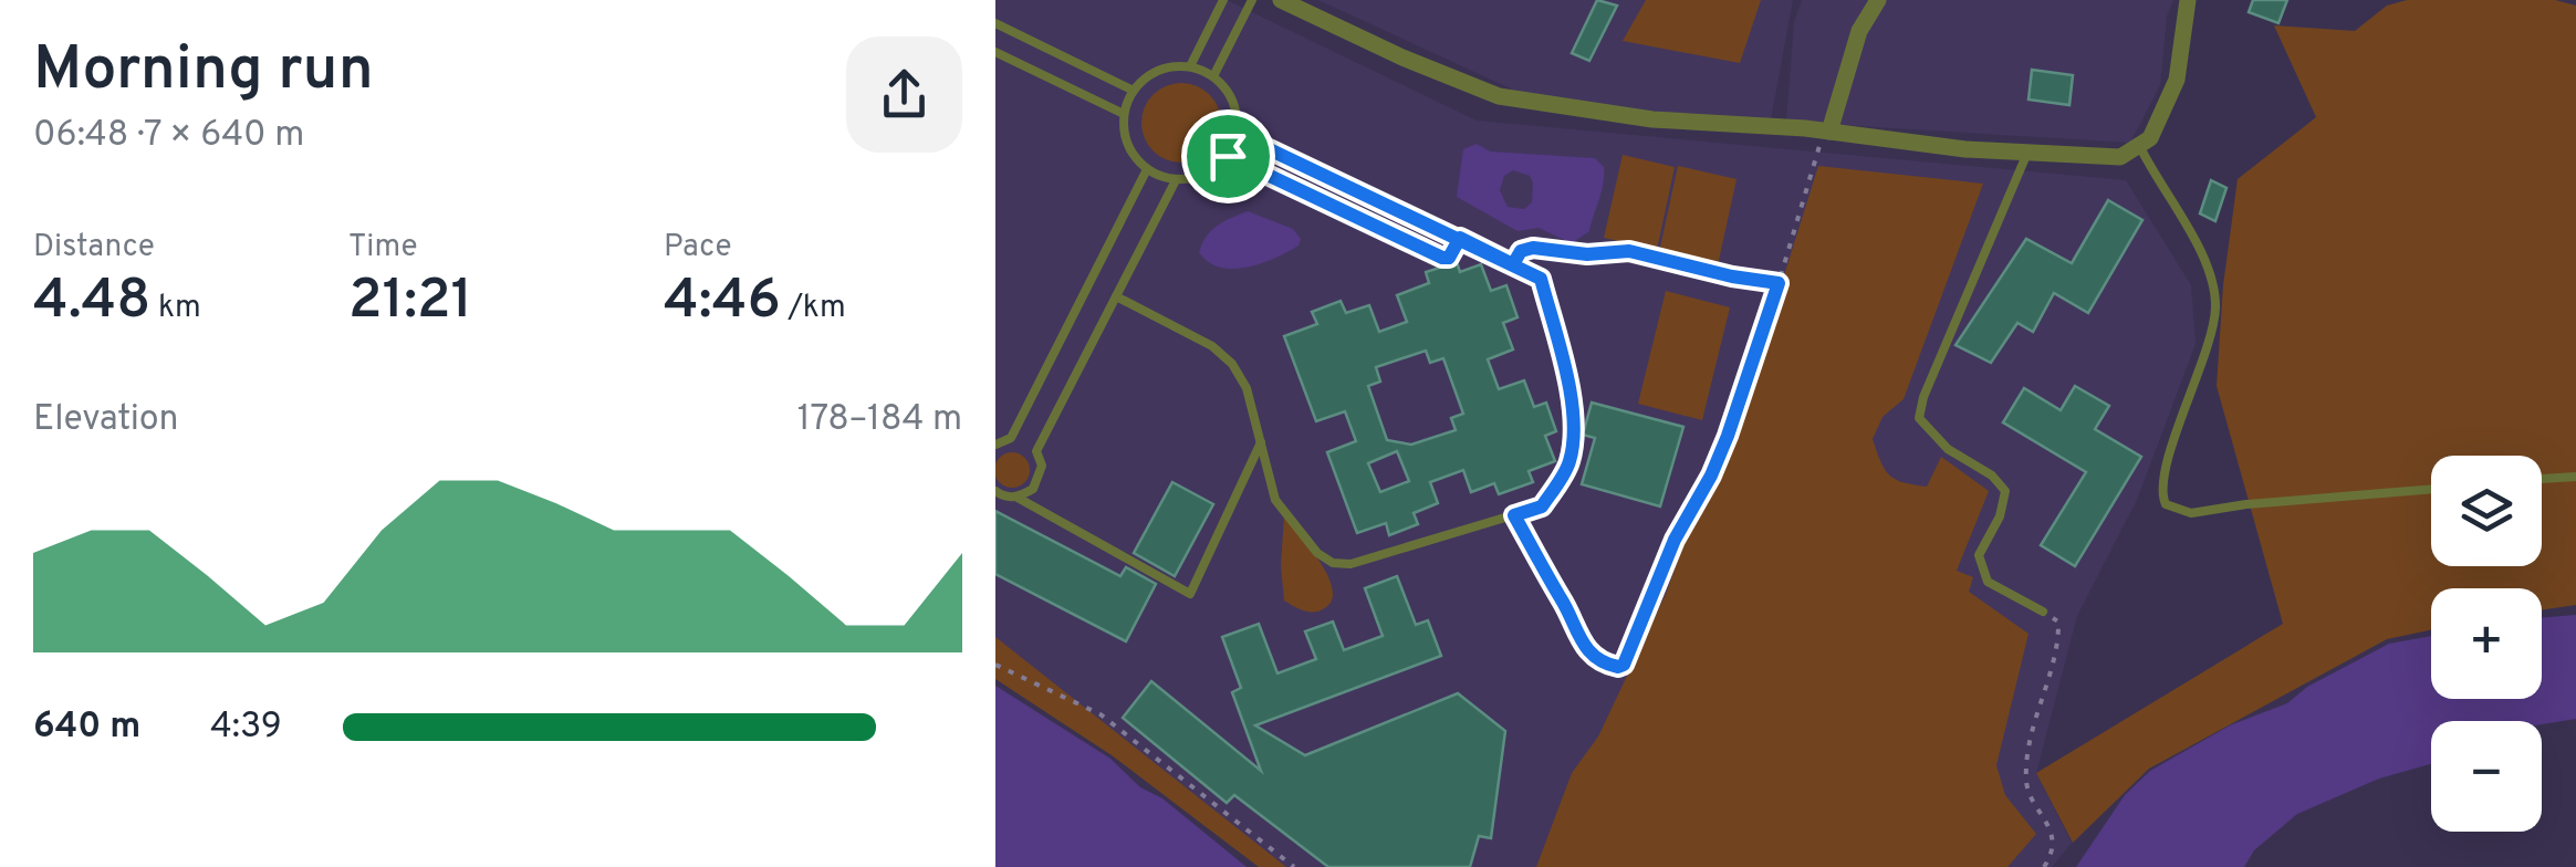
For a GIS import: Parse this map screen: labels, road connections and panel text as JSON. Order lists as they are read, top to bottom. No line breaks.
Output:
{"page":{"heading":["Morning run","06:48 · 7 × 640 m"],"stats":[["Distance","4.48 km"],["Time","21:21"],["Pace","4:46 /km"]],"chart":["Elevation","178–184 m"],"map_buttons":["+","−"],"list":[{"name":"640 m","note":"4:39"}]}}
